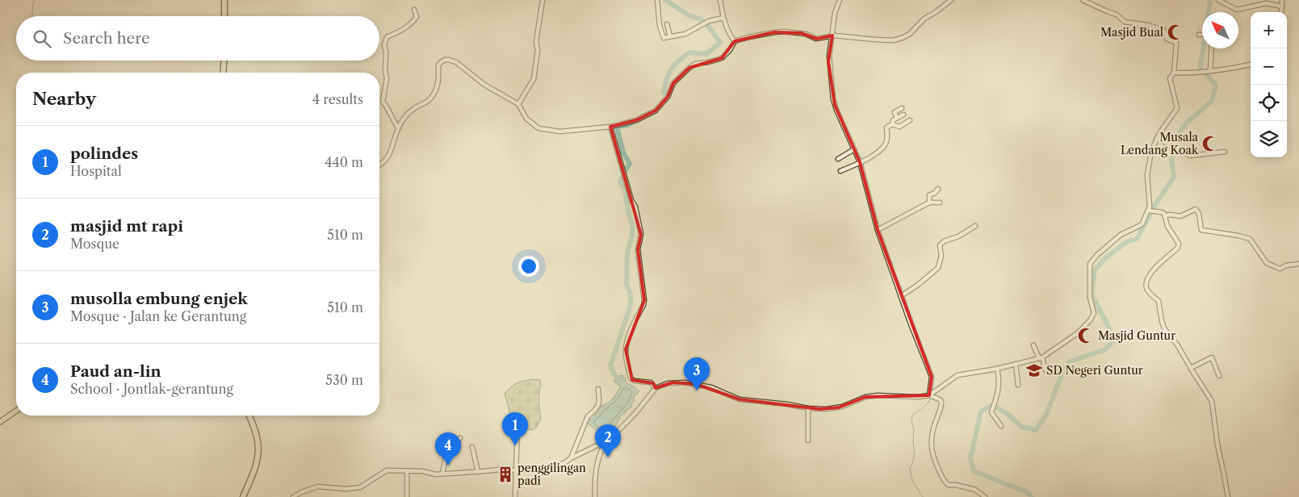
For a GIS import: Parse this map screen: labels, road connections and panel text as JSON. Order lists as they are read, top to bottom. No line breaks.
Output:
{"places":{"mosque":["Masjid Bual","Musala Lendang Koak","Masjid Guntur"],"school or university":["SD Negeri Guntur"],"building":["penggilingan padi"]},"north":"top left","page":{"map_buttons":["+","−"],"search":"Search here","heading":["Nearby","4 results"],"list":[{"mark":"1","name":"polindes","note":"Hospital","value":"440 m"},{"mark":"2","name":"masjid mt rapi","note":"Mosque","value":"510 m"},{"mark":"3","name":"musolla embung enjek","note":"Mosque · Jalan ke Gerantung","value":"510 m"},{"mark":"4","name":"Paud an-lin","note":"School · Jontlak-gerantung","value":"530 m"}],"pins":["3","1","2","4"]}}
